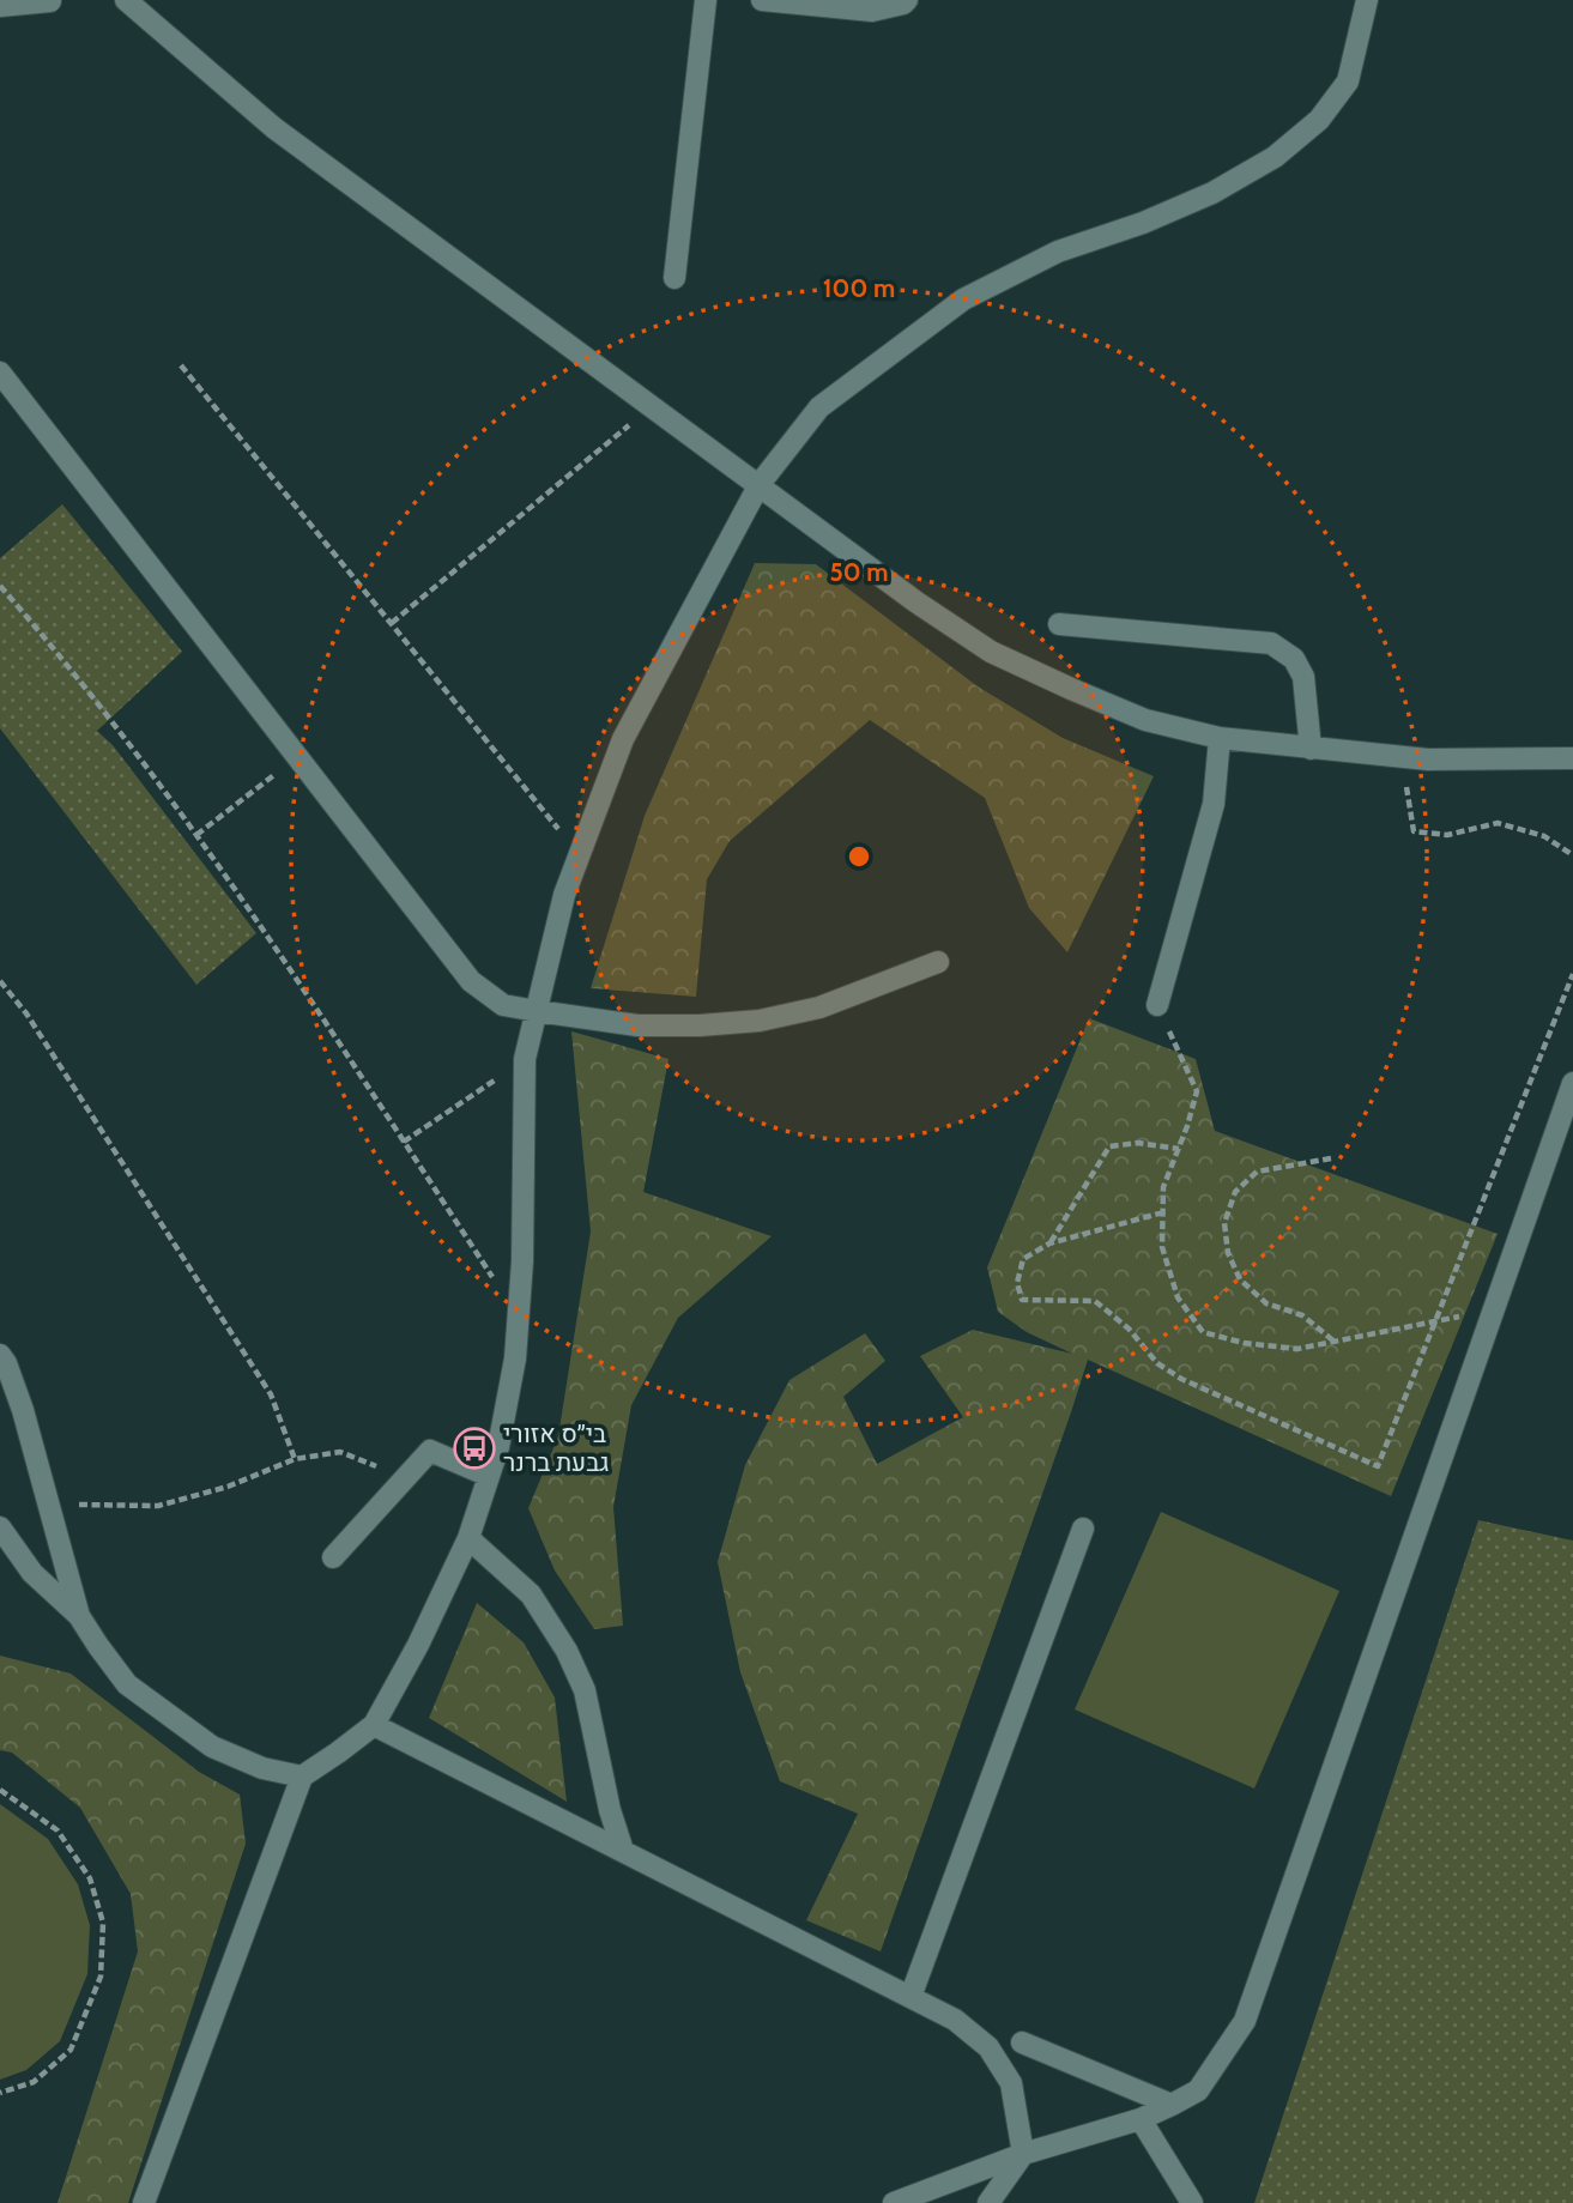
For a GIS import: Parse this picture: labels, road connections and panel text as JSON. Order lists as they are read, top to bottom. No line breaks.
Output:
{"places":{"bus stop":["בי״ס אזורי גבעת ברנר"]},"rings":["100 m","50 m"]}
